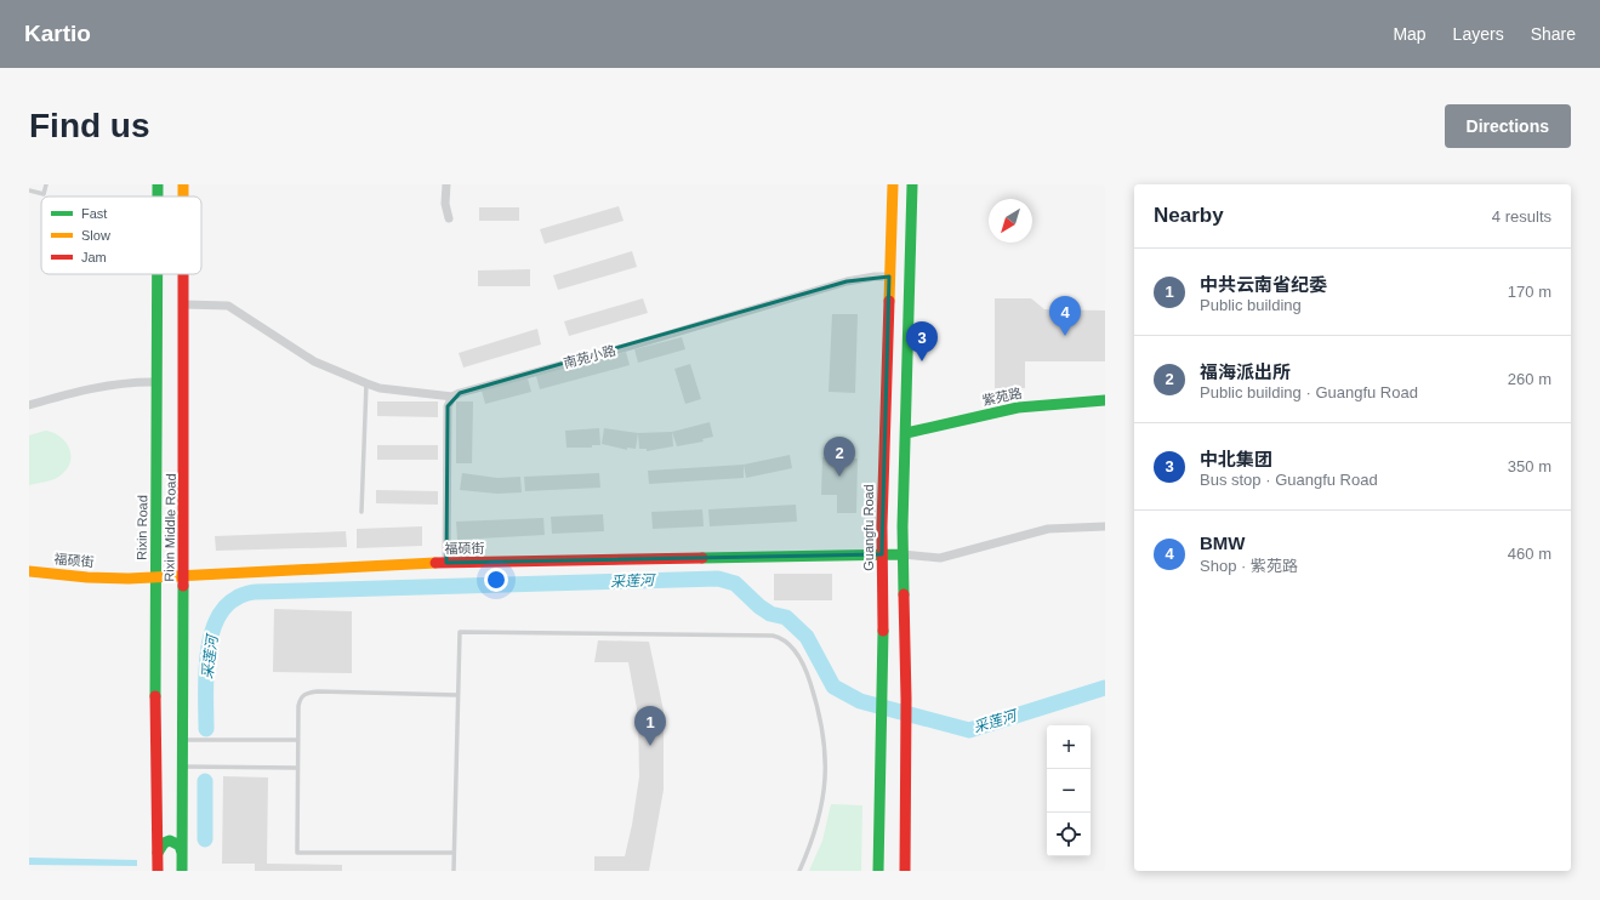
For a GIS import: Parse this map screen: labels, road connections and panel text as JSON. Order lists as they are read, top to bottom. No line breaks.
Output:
{"streets":{"main road":["紫苑路","Rixin Road","Rixin Middle Road","Guangfu Road","福硕街"],"street":["南苑小路"]},"crossings":[["南苑小路","Guangfu Road"],["Rixin Road","福硕街"],["Rixin Middle Road","福硕街"],["Guangfu Road","福硕街"]],"water":["采莲河"],"legend":["Fast","Slow","Jam"],"north":"bottom left","page":{"header":"Kartio","nav":["Map","Layers","Share"],"buttons":"Directions","title":"Find us","heading":["Nearby","4 results"],"list":[{"mark":"1","name":"中共云南省纪委","note":"Public building","value":"170 m"},{"mark":"2","name":"福海派出所","note":"Public building · Guangfu Road","value":"260 m"},{"mark":"3","name":"中北集团","note":"Bus stop · Guangfu Road","value":"350 m"},{"mark":"4","name":"BMW","note":"Shop · 紫苑路","value":"460 m"}],"pins":["4","3","2","1"],"map_buttons":["+","−"]}}
